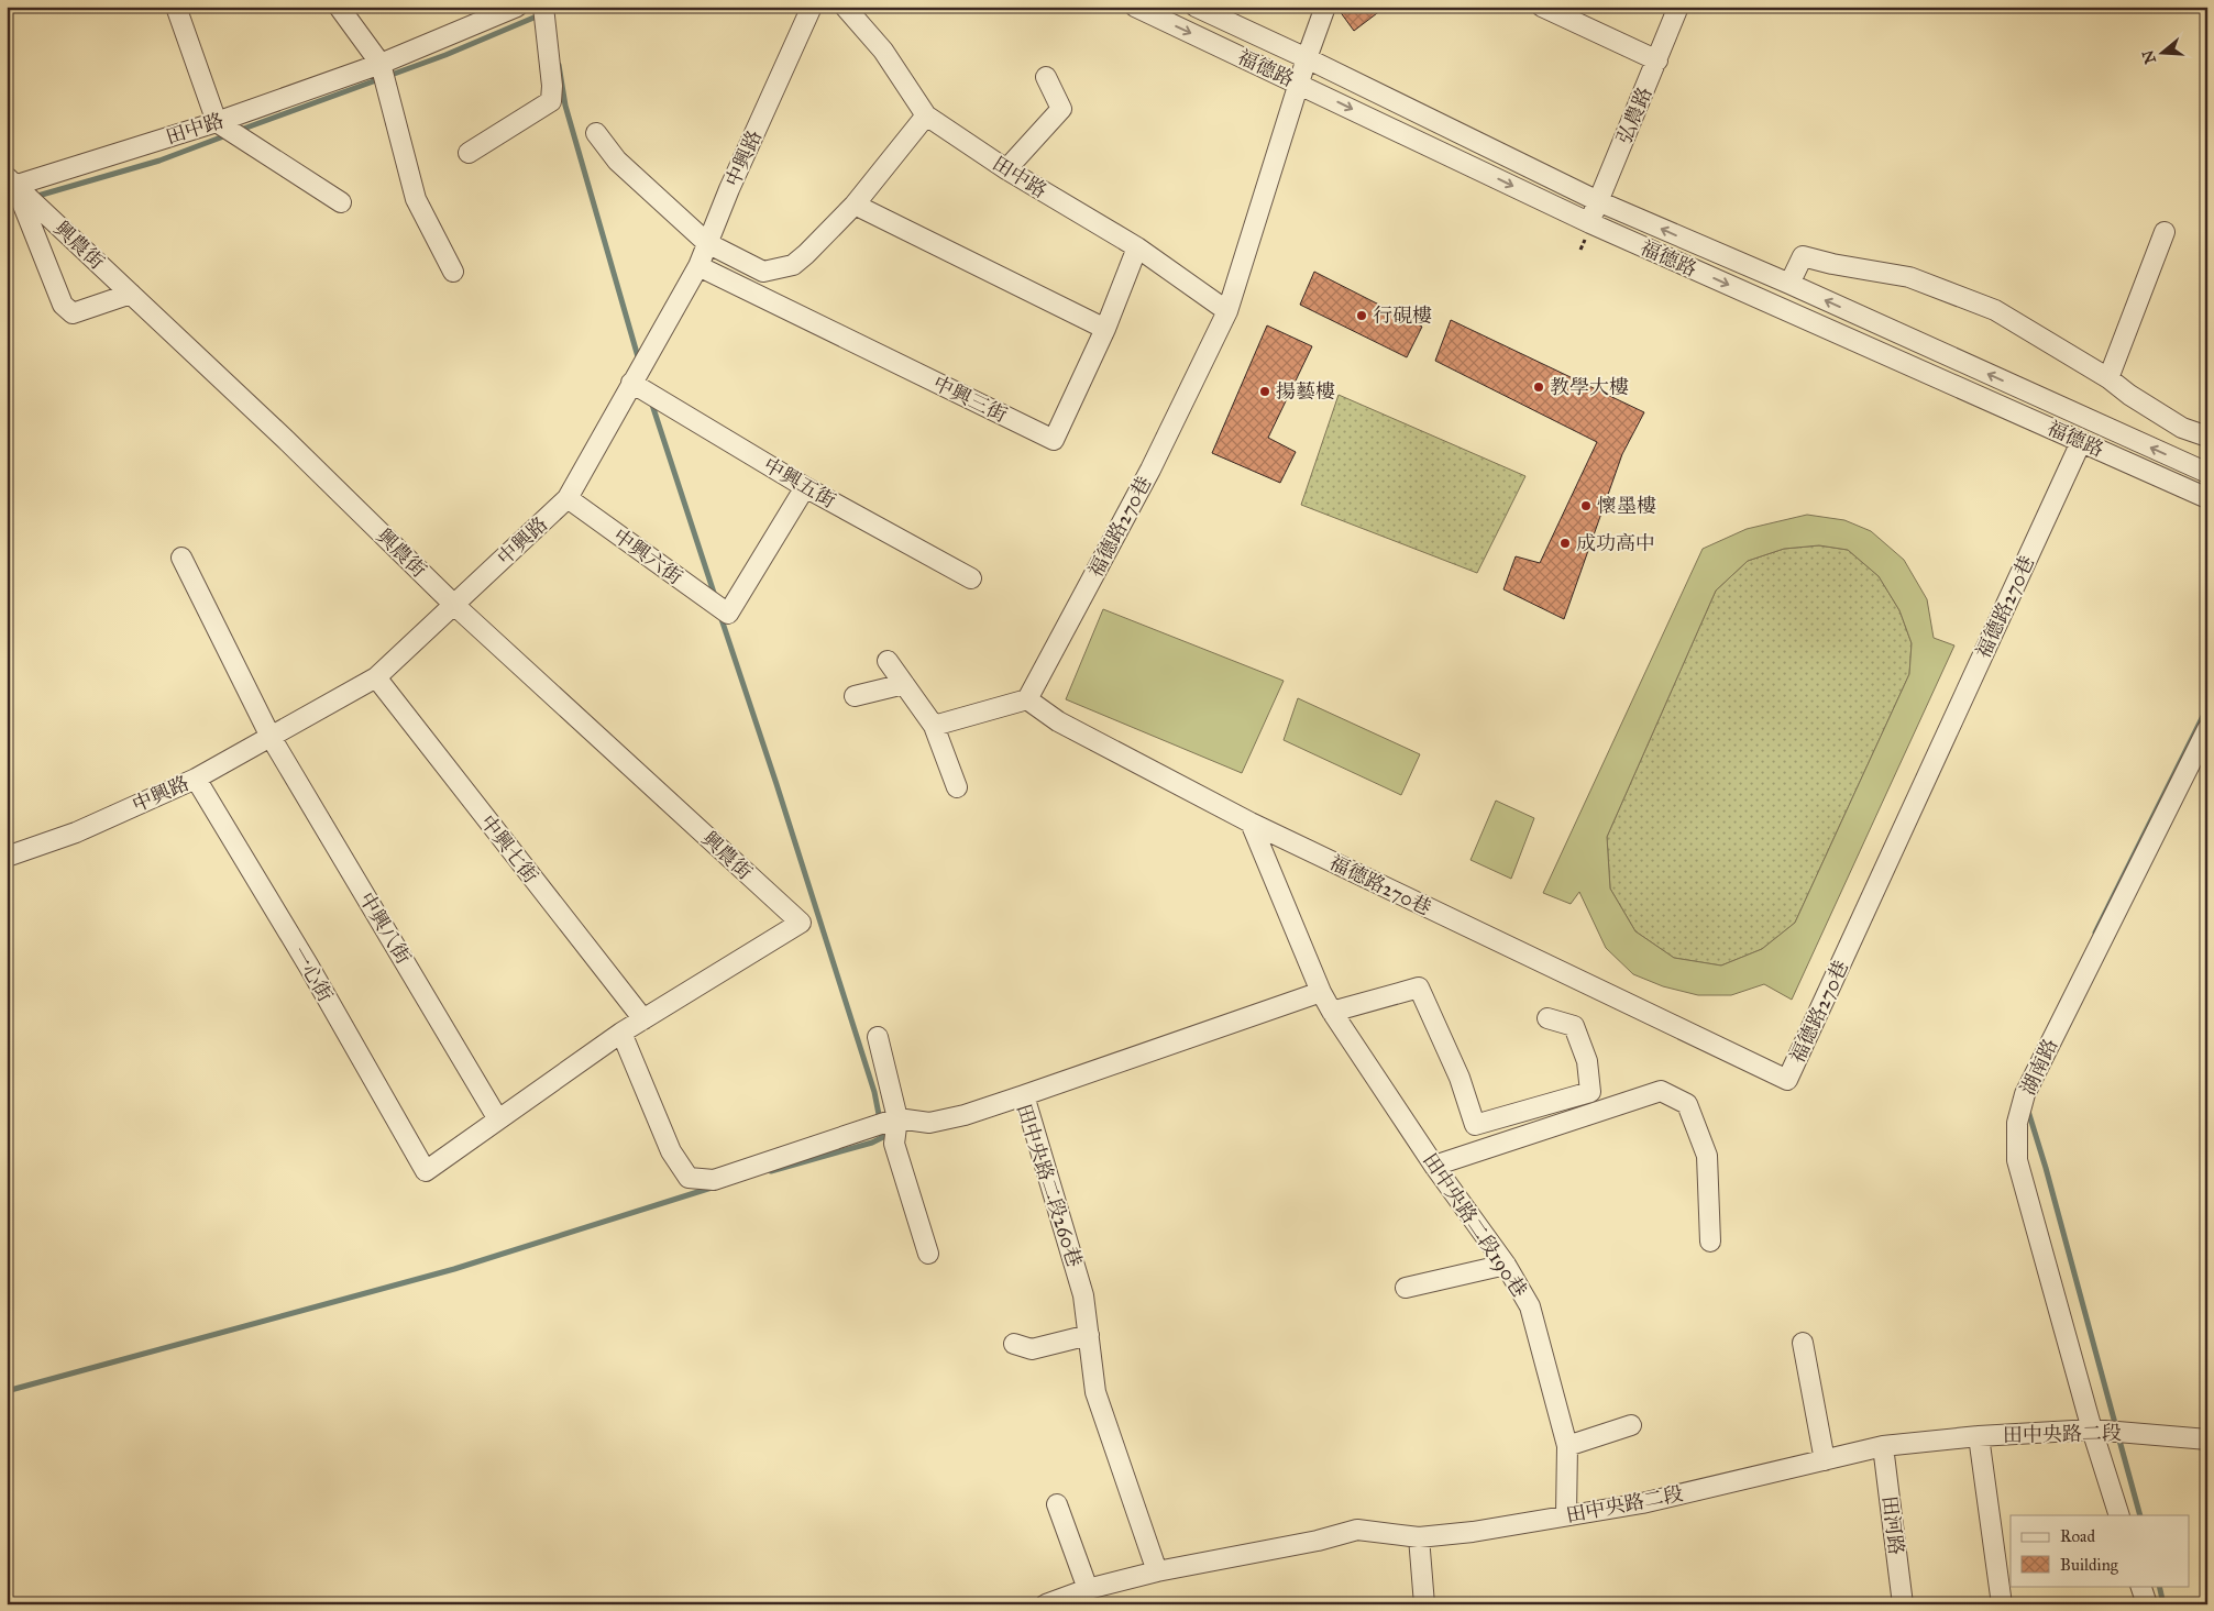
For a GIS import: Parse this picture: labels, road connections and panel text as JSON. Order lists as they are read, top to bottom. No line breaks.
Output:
{"streets":{"street":["福德路","弘農路","田中路","中興路","興農街","中興三街","中興五街","福德路270巷","中興六街","中興七街","中興八街","一心街","湖南路","田中央路二段260巷","田中央路二段190巷","田中央路二段","田河路"]},"crossings":[["福德路","弘農路"],["福德路","福德路270巷"],["田中路","興農街"],["田中路","中興三街"],["田中路","福德路270巷"],["中興路","興農街"],["中興路","中興三街"],["中興路","中興五街"],["中興路","中興六街"],["中興路","中興七街"],["中興路","中興八街"],["中興路","一心街"],["興農街","中興七街"],["中興五街","中興六街"],["福德路270巷","田中央路二段190巷"],["中興八街","一心街"],["湖南路","田中央路二段"],["田中央路二段260巷","田中央路二段"],["田中央路二段190巷","田中央路二段"],["田中央路二段","田河路"]],"places":["行硯樓","教學大樓","揚藝樓","懷墨樓","成功高中"],"legend":["Road","Building"],"north":"left"}
